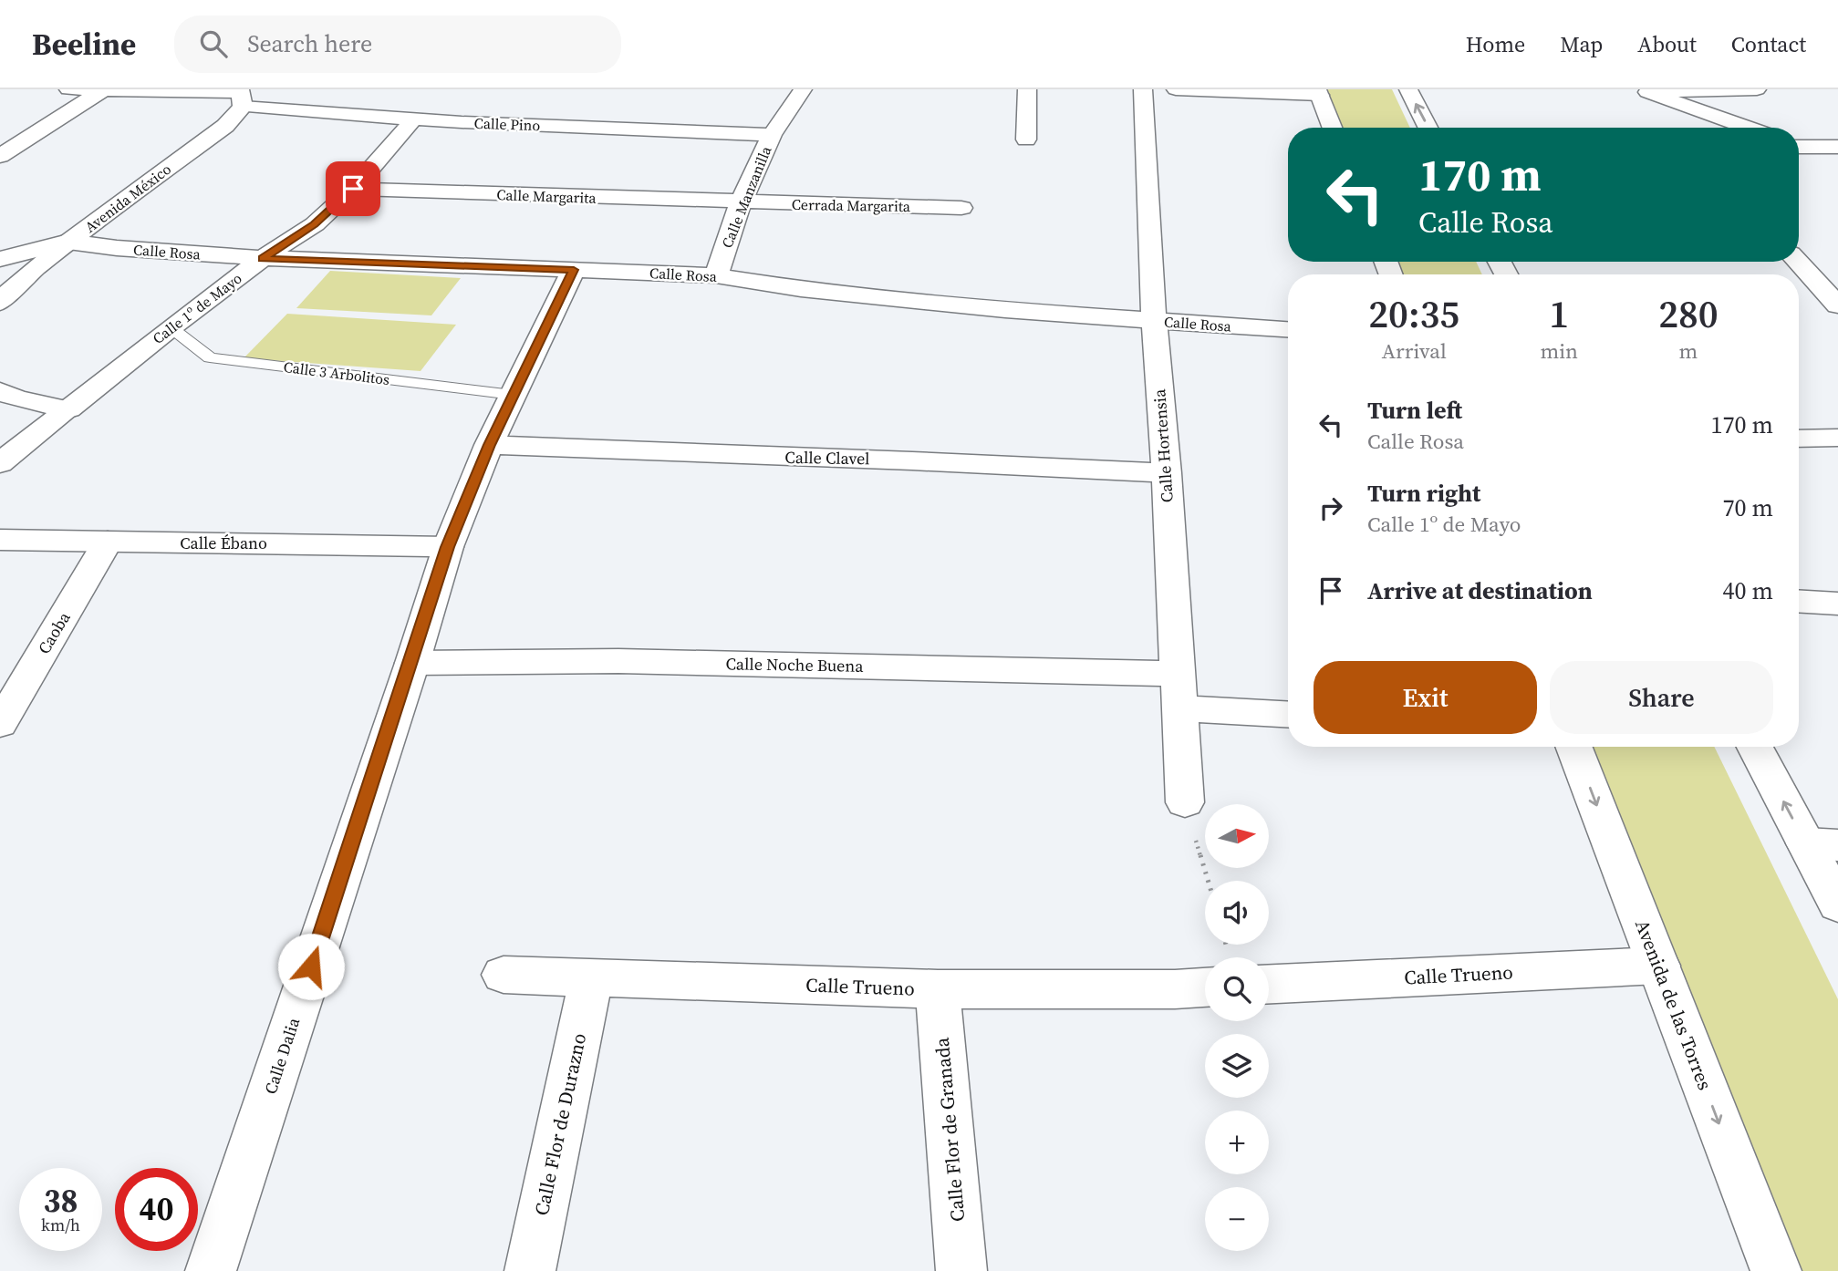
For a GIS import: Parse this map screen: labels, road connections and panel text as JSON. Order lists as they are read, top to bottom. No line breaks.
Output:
{"streets":{"street":["Calle Pino","Calle Margarita","Calle Manzanilla","Avenida México","Cerrada Margarita","Calle Rosa","Calle 1º de Mayo","Calle Hortensia","Calle Clavel","Calle Ébano","Caoba","Calle Noche Buena","Calle Trueno","Avenida de las Torres","Calle Dalia","Calle Flor de Durazno","Calle Flor de Granada"],"lane":["Calle 3 Arbolitos"]},"crossings":[["Calle Pino","Calle Manzanilla"],["Calle Pino","Avenida México"],["Calle Pino","Calle 1º de Mayo"],["Calle Margarita","Calle Manzanilla"],["Calle Margarita","Cerrada Margarita"],["Calle Margarita","Calle 1º de Mayo"],["Calle Manzanilla","Cerrada Margarita"],["Calle Manzanilla","Calle Rosa"],["Avenida México","Calle Rosa"],["Calle Rosa","Calle 1º de Mayo"],["Calle Rosa","Calle Hortensia"],["Calle Rosa","Calle Dalia"],["Calle 1º de Mayo","Calle 3 Arbolitos"],["Calle 3 Arbolitos","Calle Dalia"],["Calle Hortensia","Calle Clavel"],["Calle Hortensia","Calle Noche Buena"],["Calle Clavel","Calle Dalia"],["Calle Ébano","Caoba"],["Calle Ébano","Calle Dalia"],["Calle Noche Buena","Calle Dalia"],["Calle Trueno","Avenida de las Torres"],["Calle Trueno","Calle Flor de Durazno"],["Calle Trueno","Calle Flor de Granada"]],"north":"right","page":{"header":"Beeline","search":"Search here","nav":["Home","Map","About","Contact"],"turn":["170 m","Calle Rosa"],"eta":["20:35","Arrival","1","min","280","m"],"list":[{"name":"Turn left","note":"Calle Rosa","value":"170 m"},{"name":"Turn right","note":"Calle 1º de Mayo","value":"70 m"},{"name":"Arrive at destination","value":"40 m"}],"buttons":["Exit","Share"],"map_buttons":["+","−"],"speed":"38 km/h","limit":"40"}}
